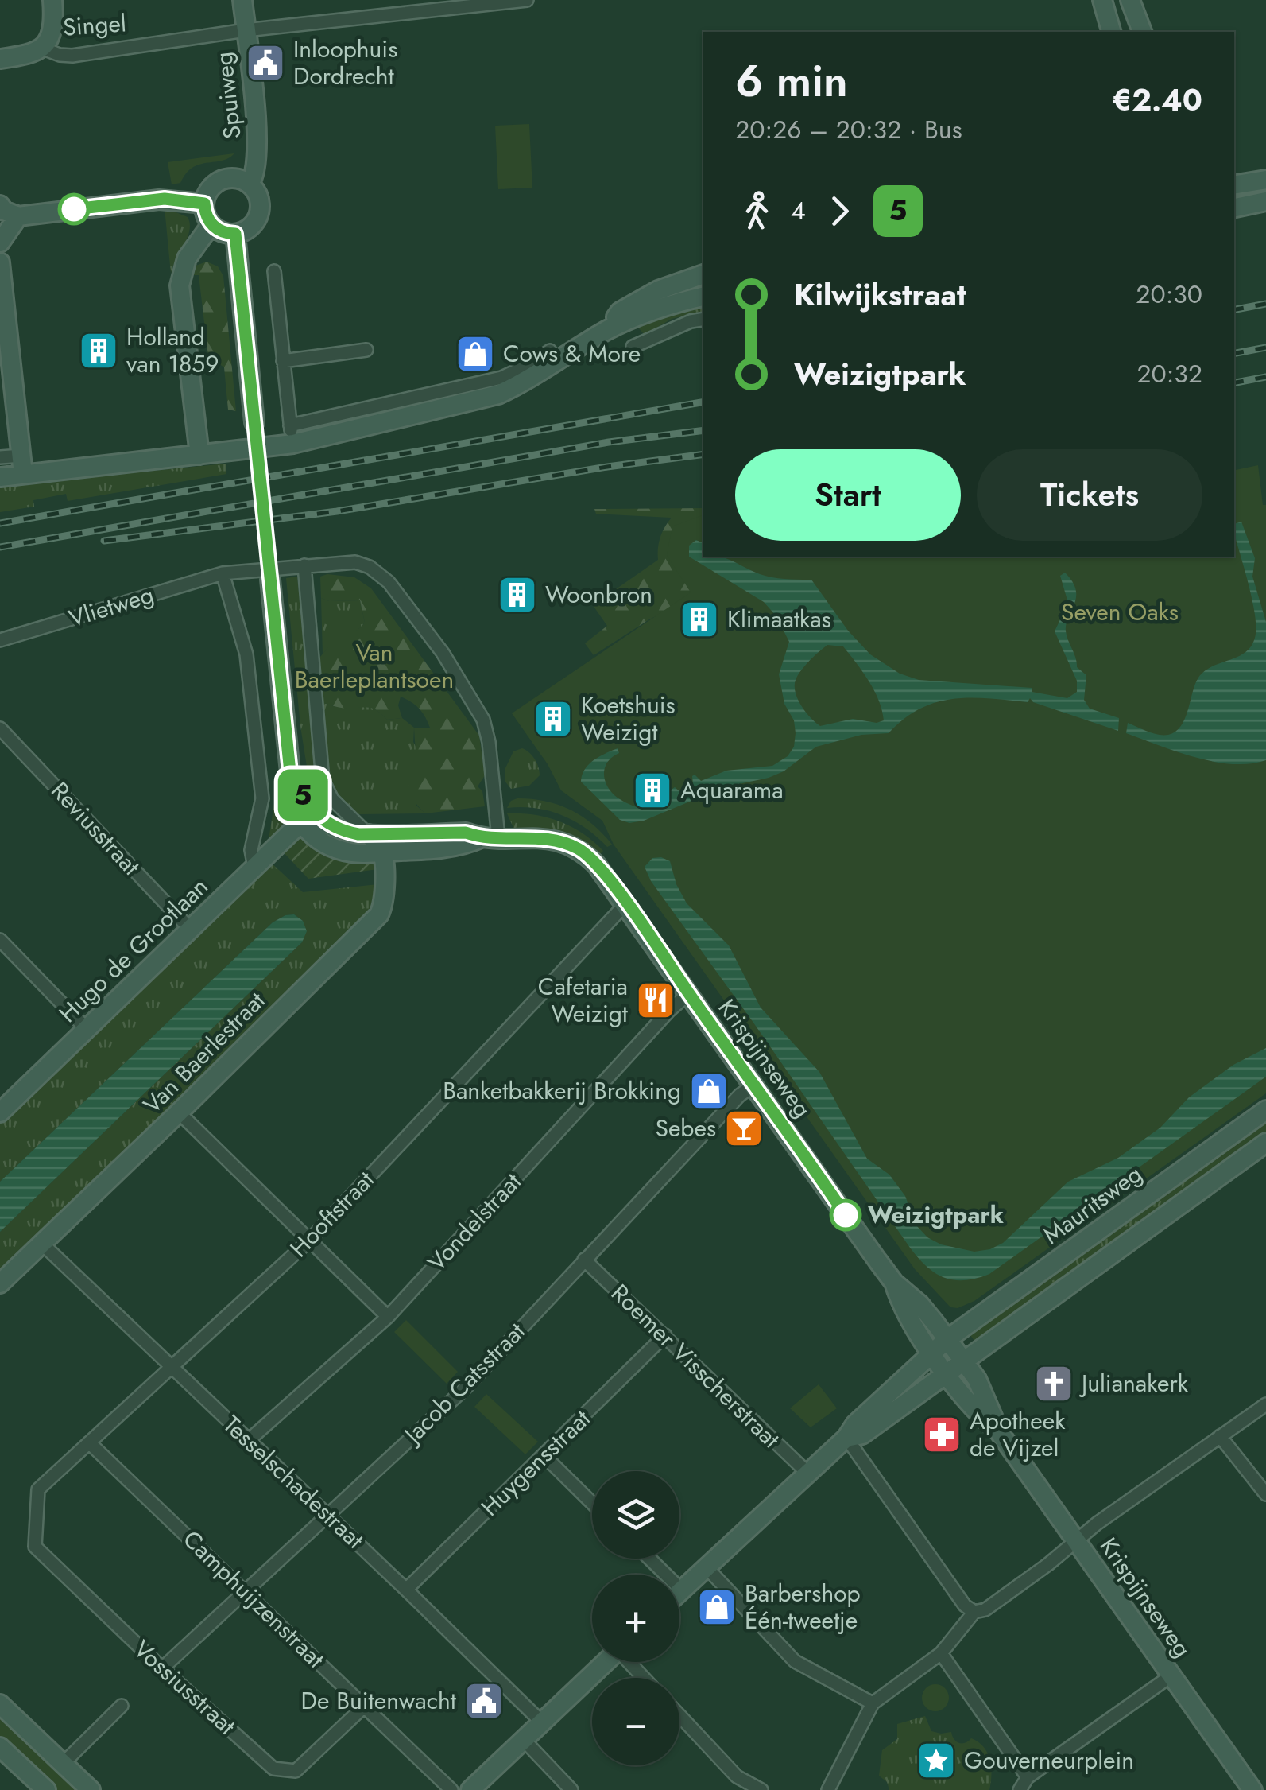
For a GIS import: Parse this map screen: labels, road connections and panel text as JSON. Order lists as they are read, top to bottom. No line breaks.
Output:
{"streets":{"street":["Singel","Spuiweg","Vlietweg","Reviusstraat","Hugo de Grootlaan","Van Baerlestraat","Krispijnseweg","Mauritsweg","Hooftstraat","Vondelstraat","Roemer Visscherstraat","Jacob Catsstraat","Huygensstraat","Tesselschadestraat","Camphuijzenstraat","Vossiusstraat"]},"crossings":[["Singel","Spuiweg"],["Reviusstraat","Hugo de Grootlaan"],["Van Baerlestraat","Tesselschadestraat"],["Krispijnseweg","Mauritsweg"],["Krispijnseweg","Hooftstraat"],["Krispijnseweg","Vondelstraat"],["Krispijnseweg","Jacob Catsstraat"],["Hooftstraat","Tesselschadestraat"],["Hooftstraat","Camphuijzenstraat"],["Hooftstraat","Vossiusstraat"],["Vondelstraat","Tesselschadestraat"],["Roemer Visscherstraat","Jacob Catsstraat"],["Roemer Visscherstraat","Huygensstraat"],["Jacob Catsstraat","Tesselschadestraat"],["Jacob Catsstraat","Camphuijzenstraat"],["Jacob Catsstraat","Vossiusstraat"],["Huygensstraat","Tesselschadestraat"],["Camphuijzenstraat","Vossiusstraat"]],"parks":["Seven Oaks","Van Baerleplantsoen"],"places":{"public building":["Inloophuis Dordrecht","De Buitenwacht"],"building":["Holland van 1859","Woonbron","Klimaatkas","Koetshuis Weizigt","Aquarama"],"shop":["Cows & More","Banketbakkerij Brokking","Barbershop Één-tweetje"],"restaurant":["Cafetaria Weizigt"],"bar":["Sebes"],"other":["Weizigtpark"],"church":["Julianakerk"],"pharmacy":["Apotheek de Vijzel"],"place":["Gouverneurplein"]},"lines":["bus line 5"],"page":{"on_map":"5","heading":["6 min","20:26 – 20:32 · Bus","€2.40"],"legs":["4","5"],"list":[{"name":"Kilwijkstraat","value":"20:30"},{"name":"Weizigtpark","value":"20:32"}],"buttons":["Start","Tickets"],"map_buttons":["+","−"]}}
